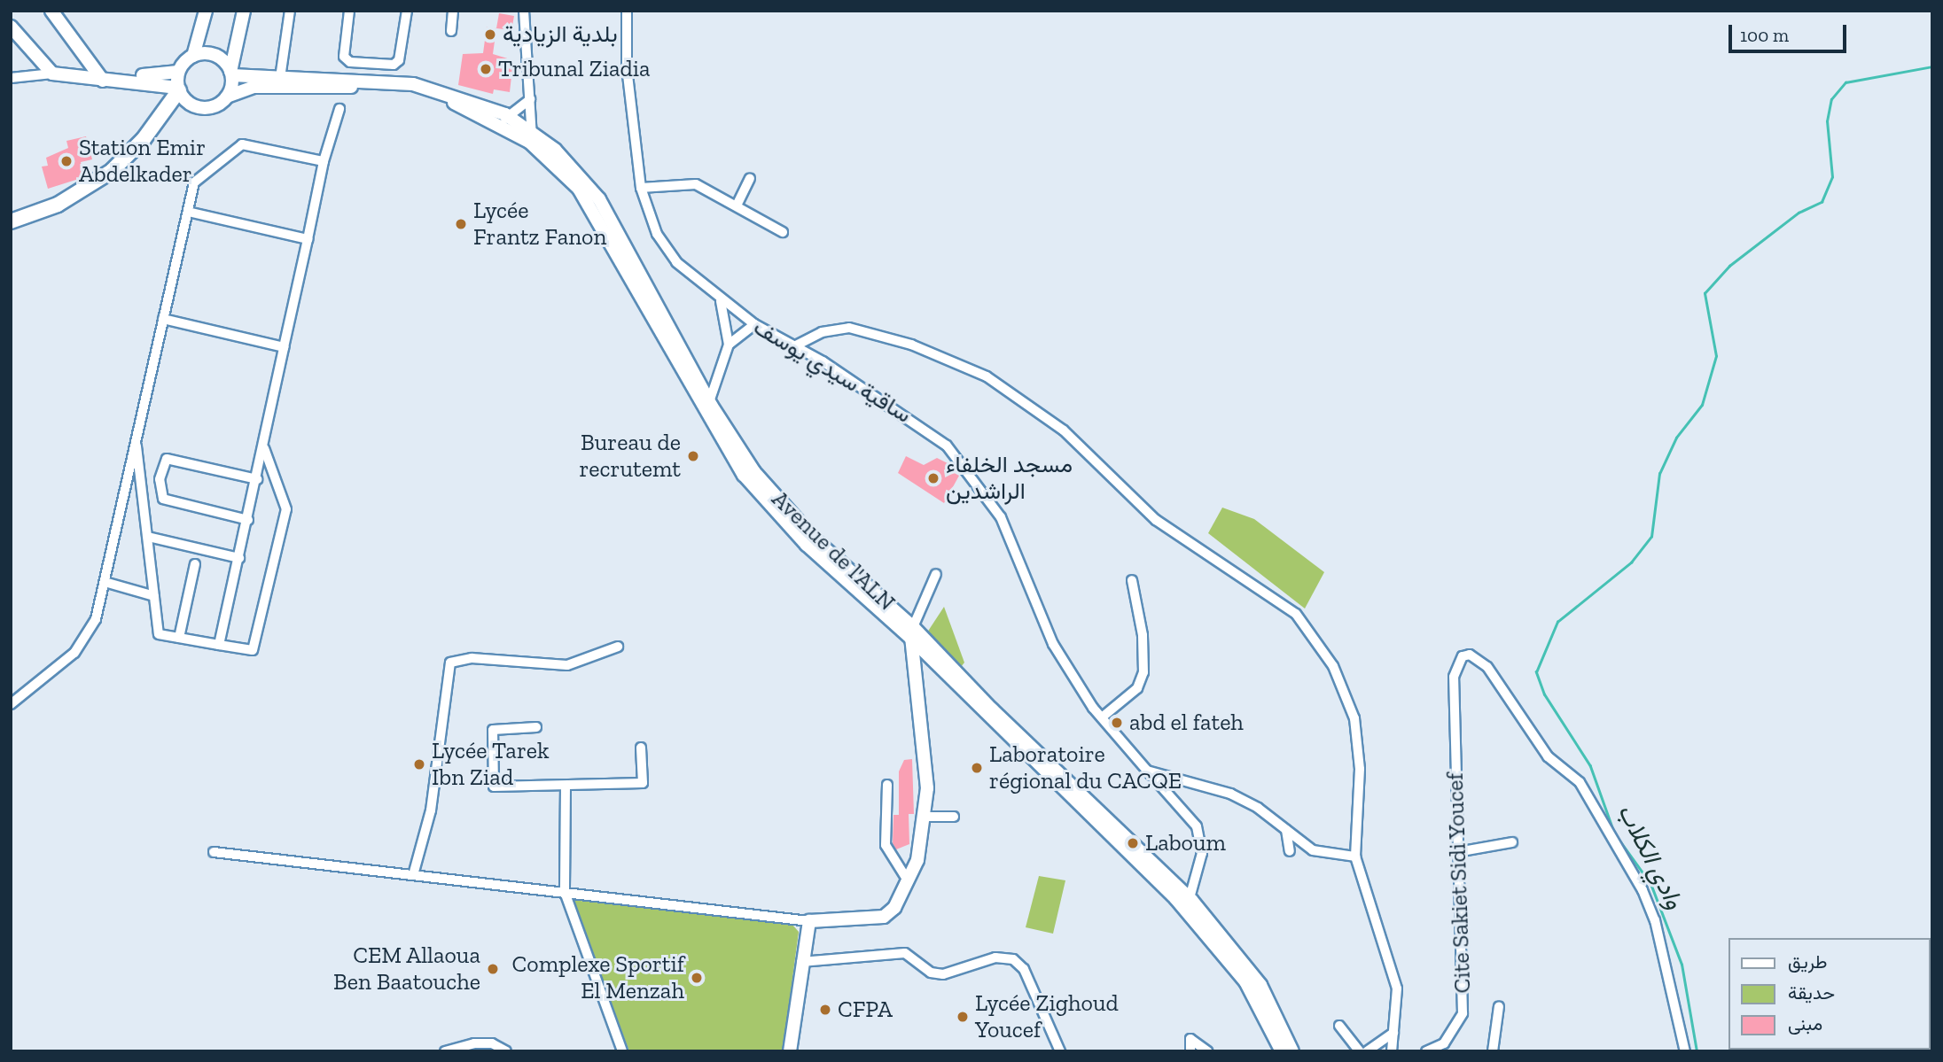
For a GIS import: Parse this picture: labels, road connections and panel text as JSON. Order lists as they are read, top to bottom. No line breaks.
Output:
{"streets":{"street":["ساقية سيدي يوسف","Cite Sakiet Sidi Youcef"]},"water":["وادي الكلاب"],"places":["بلدية الزيادية","Tribunal Ziadia","Station Emir Abdelkader","Lycée Frantz Fanon","Bureau de recrutemt","مسجد الخلفاء الراشدين","abd el fateh","Lycée Tarek Ibn Ziad","Laboratoire régional du CACQE","Laboum","CEM Allaoua Ben Baatouche","Complexe Sportif El Menzah","CFPA","Lycée Zighoud Youcef"],"legend":["طريق","حديقة","مبنى"],"scale_bar":"100 m"}
